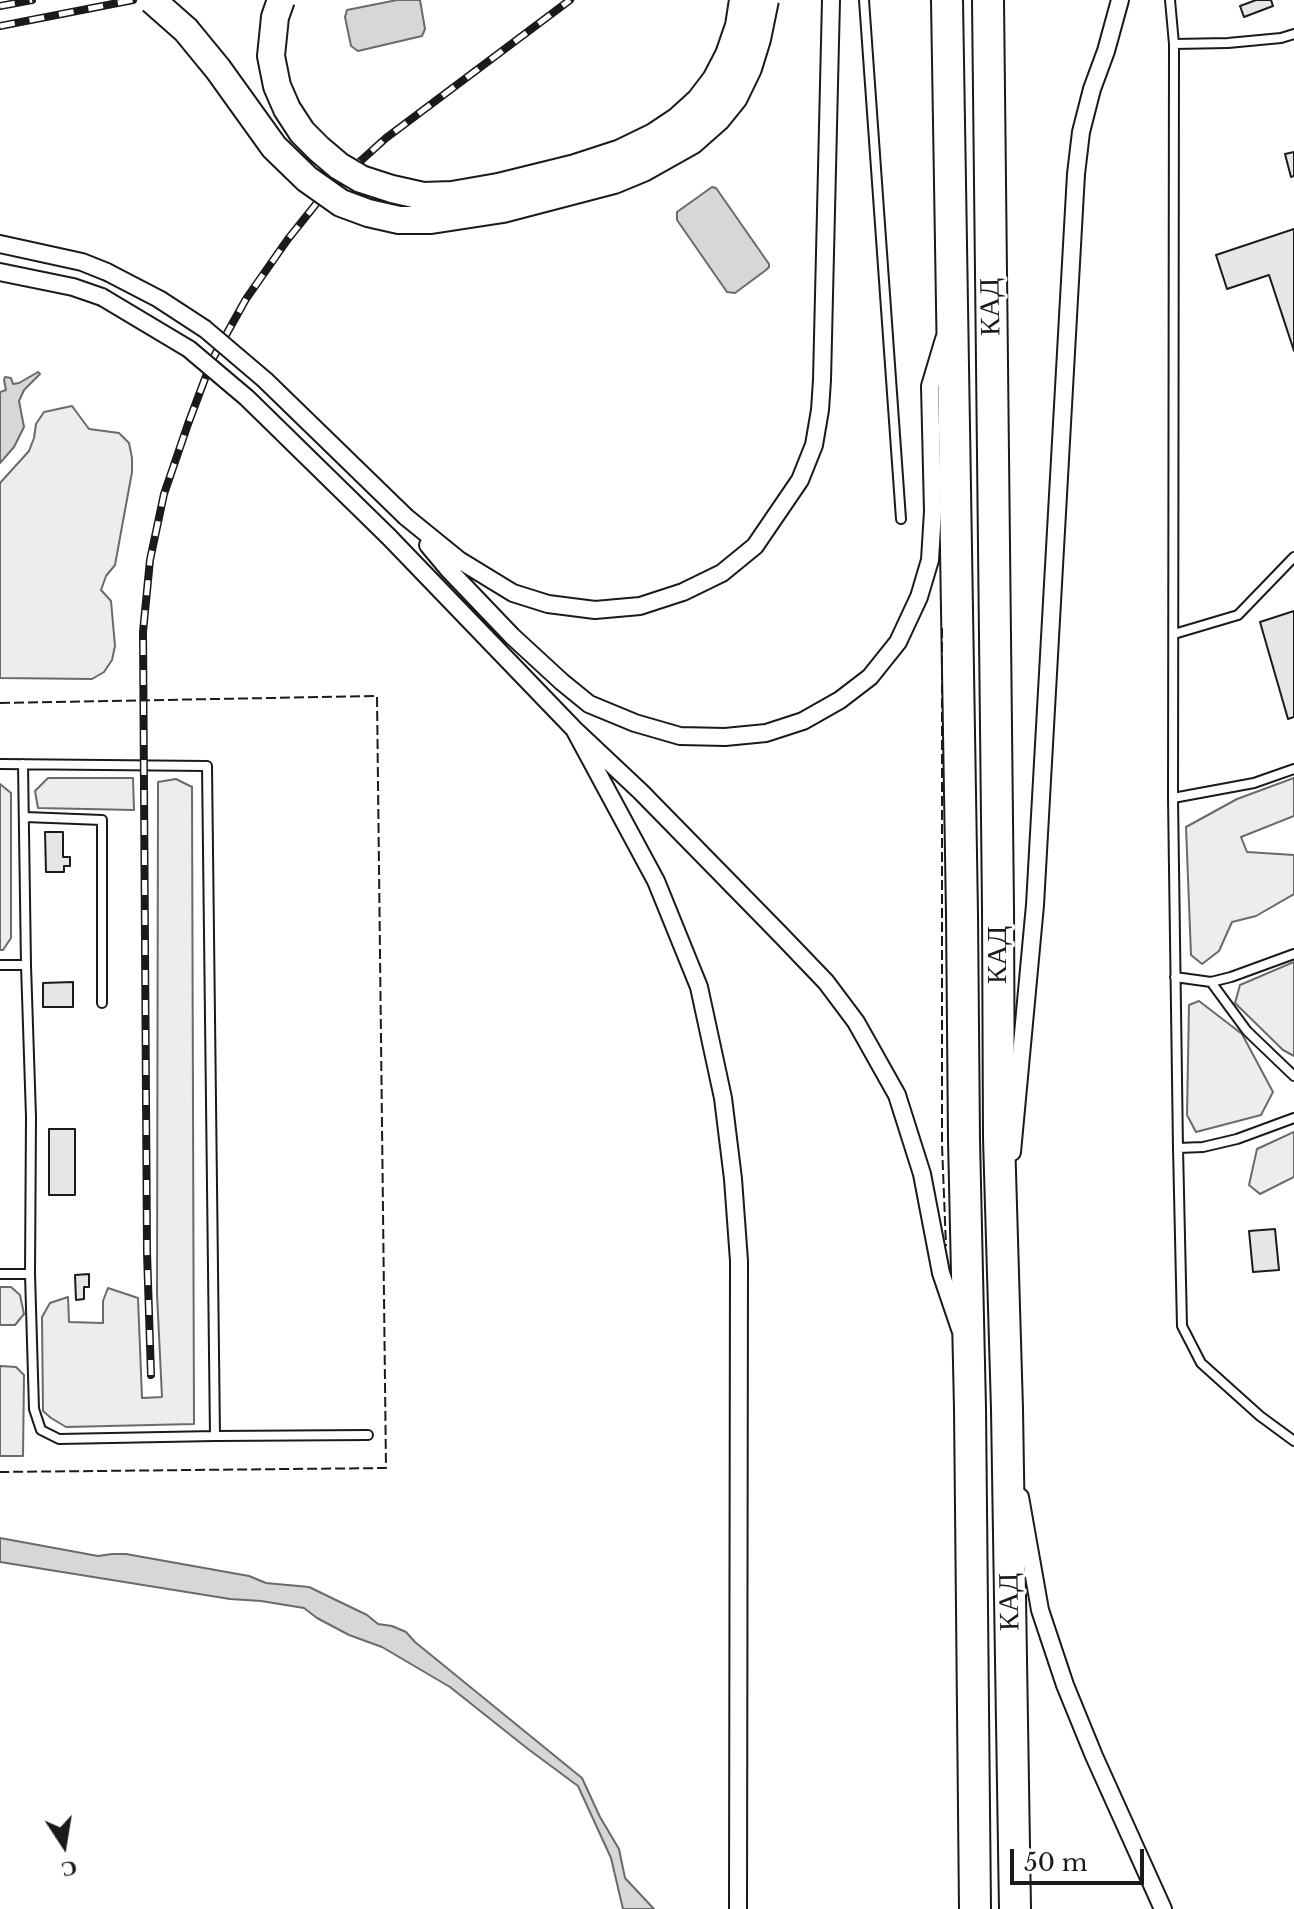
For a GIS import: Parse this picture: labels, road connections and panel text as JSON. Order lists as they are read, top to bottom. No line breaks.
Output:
{"streets":{"highway":["КАД"]},"scale_bar":"50 m","north":"bottom"}
